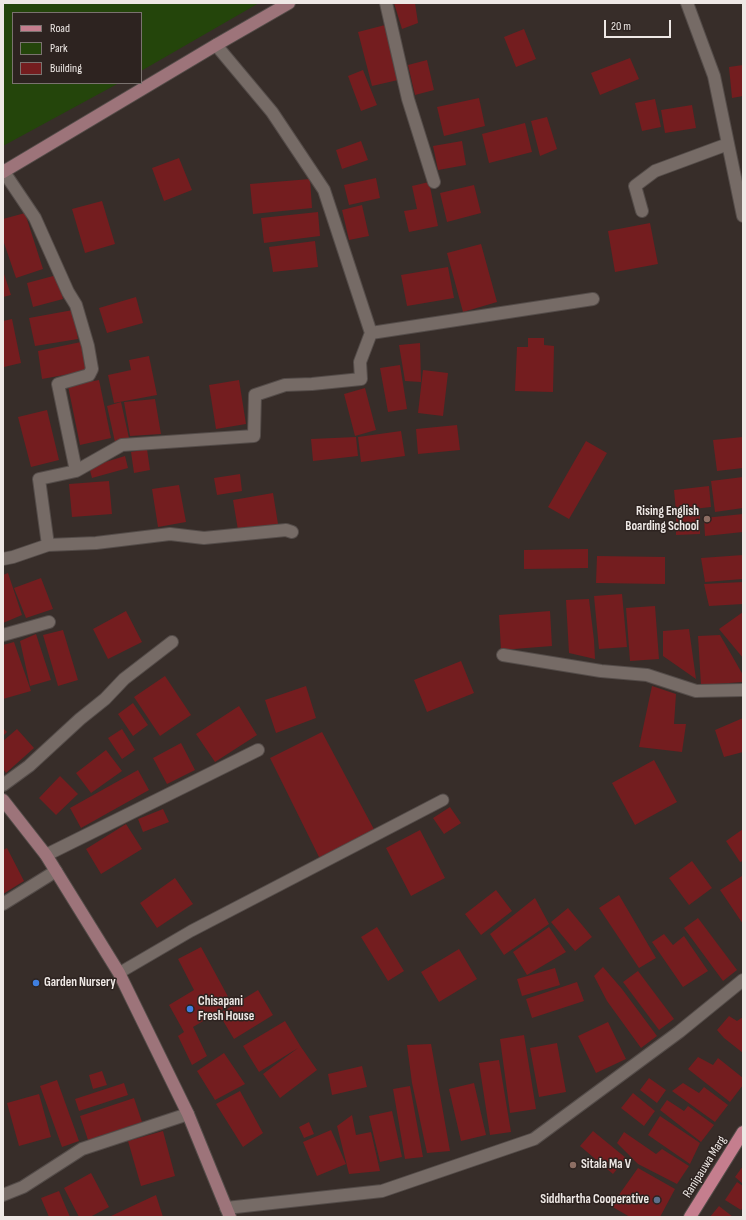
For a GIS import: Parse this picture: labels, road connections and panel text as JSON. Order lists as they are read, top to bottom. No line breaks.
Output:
{"streets":{"main road":["Ranipauwa Marg"]},"places":["Rising English Boarding School","Garden Nursery","Chisapani Fresh House","Sitala Ma V","Siddhartha Cooperative"],"legend":["Road","Park","Building"],"scale_bar":"20 m"}
